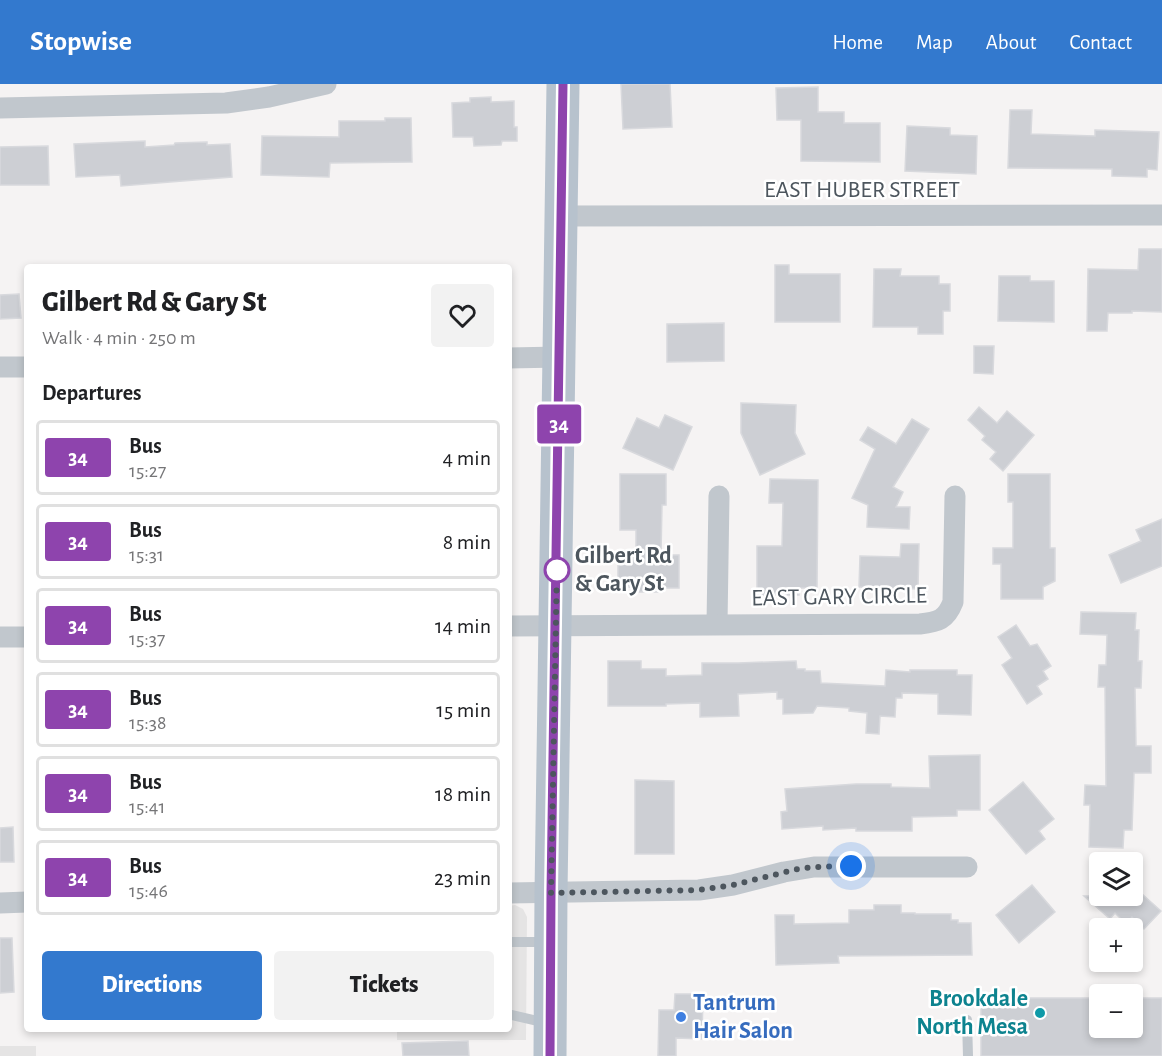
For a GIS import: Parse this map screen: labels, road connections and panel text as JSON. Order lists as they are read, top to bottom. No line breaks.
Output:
{"streets":{"street":["EAST HUBER STREET","EAST GARY CIRCLE"]},"places":["Gilbert Rd & Gary St","Brookdale North Mesa","Tantrum Hair Salon"],"lines":["bus line 34"],"page":{"header":"Stopwise","nav":["Home","Map","About","Contact"],"on_map":"34","heading":[["Gilbert Rd & Gary St","Walk · 4 min · 250 m"],"Departures"],"list":[{"mark":"34","name":"Bus","note":"15:27","value":"4 min"},{"mark":"34","name":"Bus","note":"15:31","value":"8 min"},{"mark":"34","name":"Bus","note":"15:37","value":"14 min"},{"mark":"34","name":"Bus","note":"15:38","value":"15 min"},{"mark":"34","name":"Bus","note":"15:41","value":"18 min"},{"mark":"34","name":"Bus","note":"15:46","value":"23 min"}],"map_buttons":["+","−"],"buttons":["Directions","Tickets"]}}
